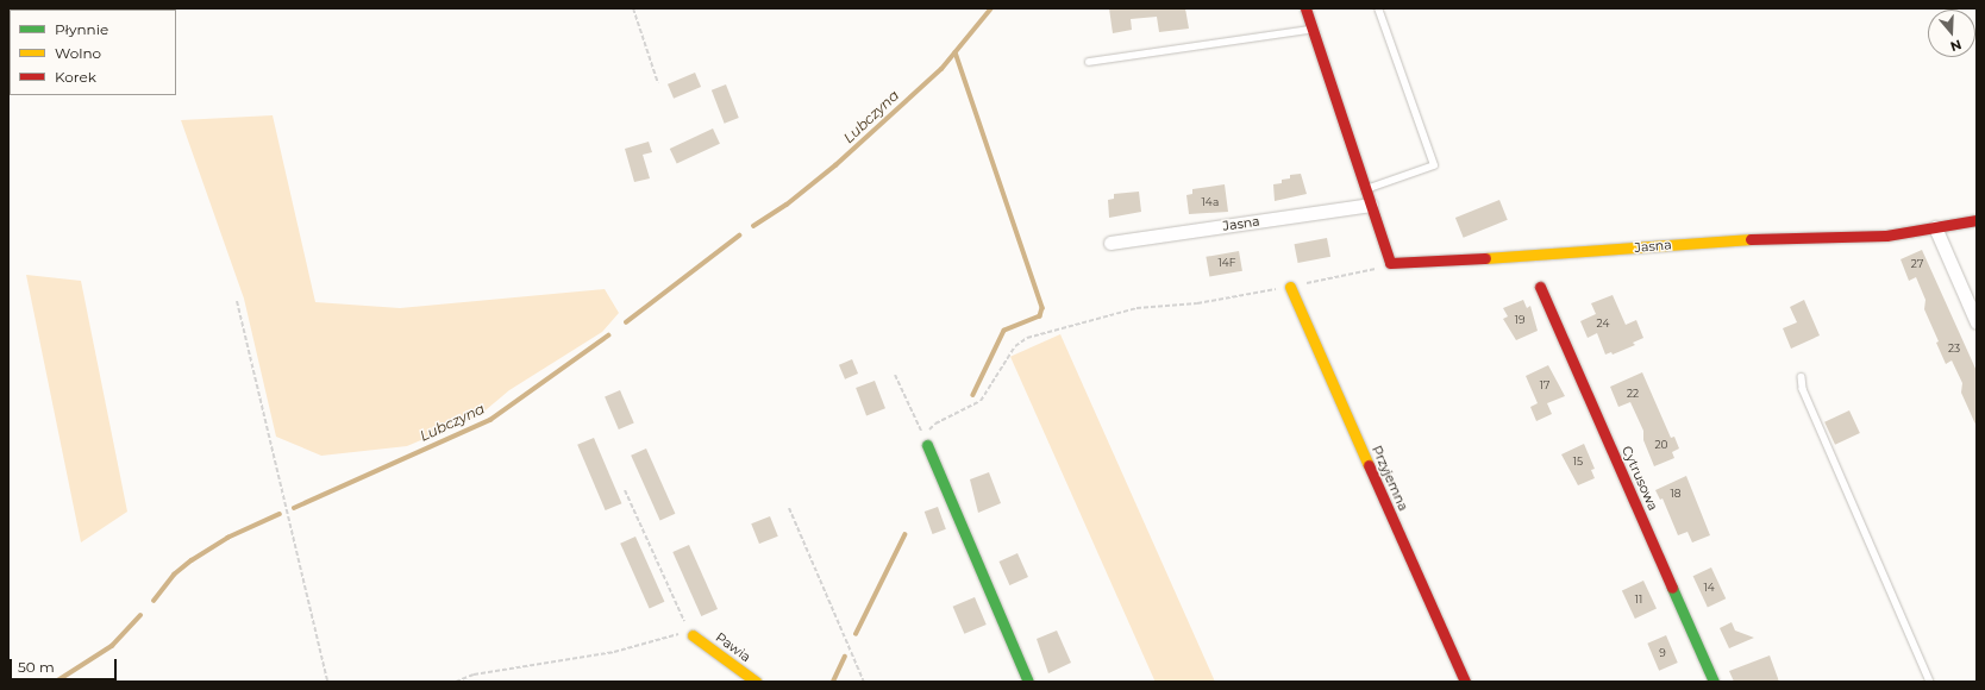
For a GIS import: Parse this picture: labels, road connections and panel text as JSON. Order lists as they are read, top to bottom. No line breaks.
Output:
{"streets":{"street":["Jasna","Przyjemna","Cytrusowa","Pawia"]},"water":["Lubczyna"],"house_numbers":["14a","14F","27","19","24","23","17","22","20","15","18","14","11","9"],"legend":["Płynnie","Wolno","Korek"],"scale_bar":"50 m","north":"bottom"}
